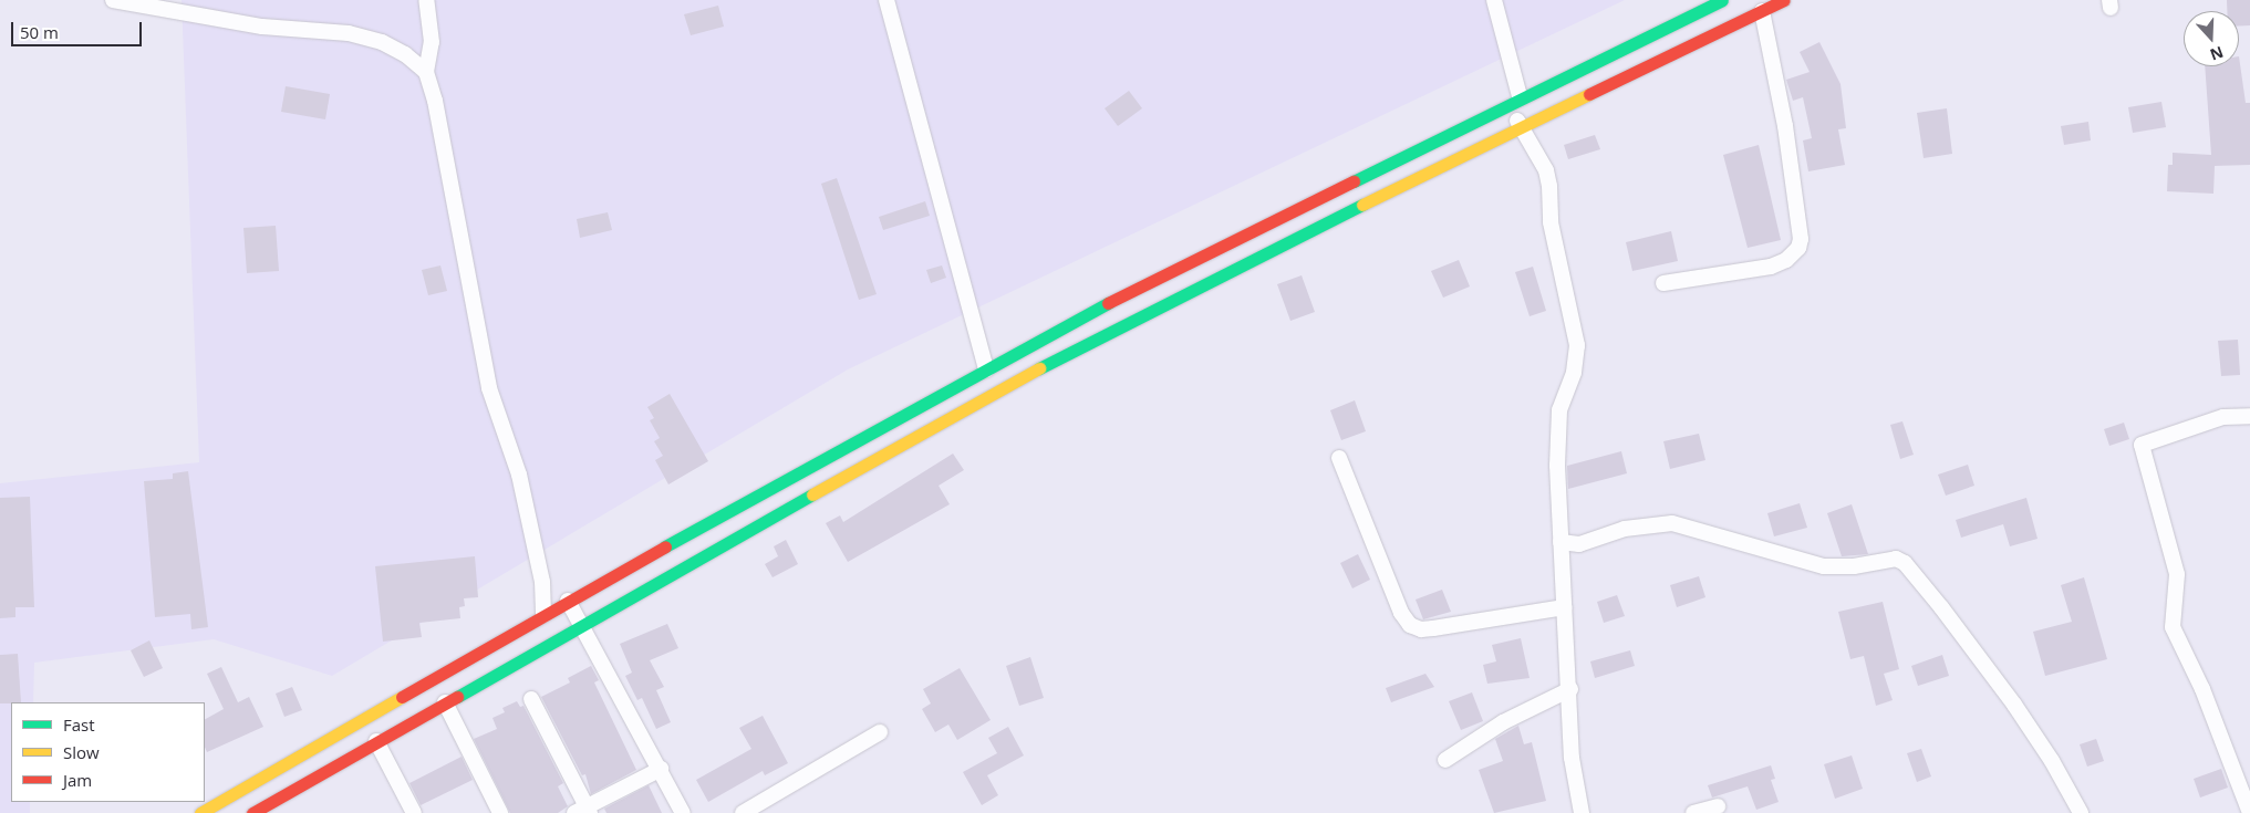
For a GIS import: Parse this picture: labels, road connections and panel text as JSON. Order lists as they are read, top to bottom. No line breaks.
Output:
{"legend":["Fast","Slow","Jam"],"scale_bar":"50 m","north":"bottom"}
